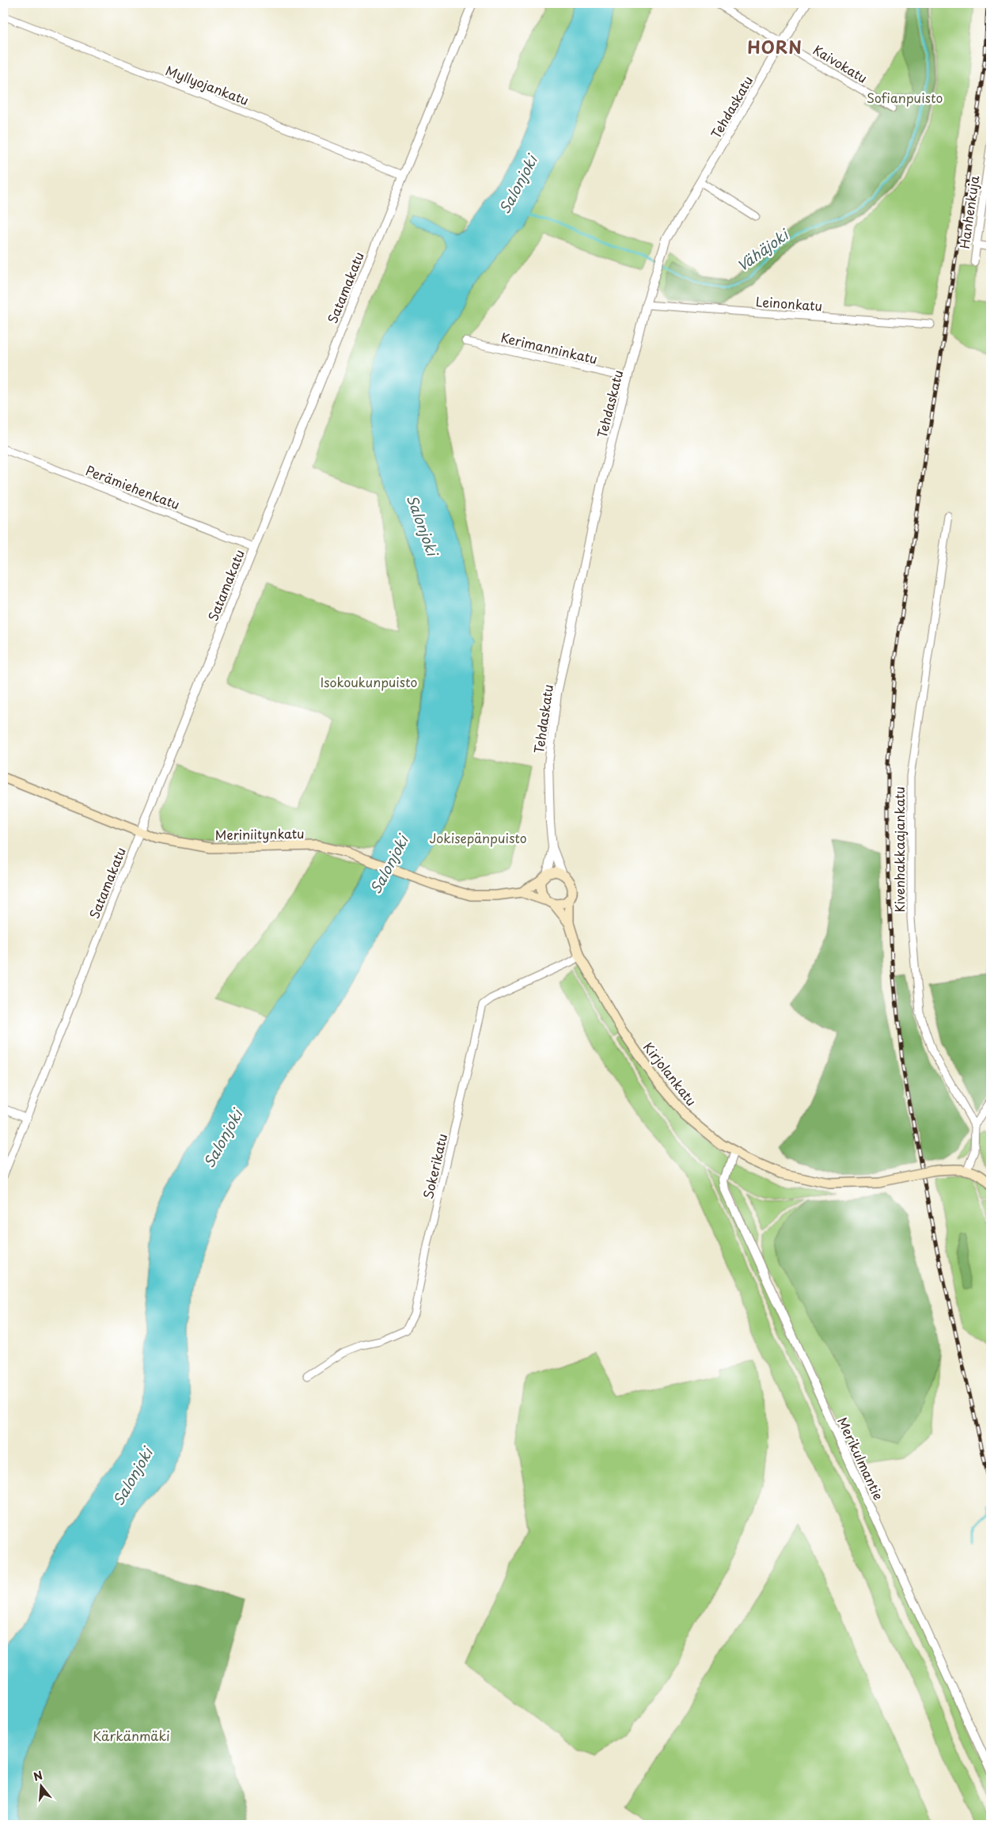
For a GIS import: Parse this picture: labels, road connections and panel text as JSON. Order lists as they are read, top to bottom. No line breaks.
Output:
{"streets":{"main road":["Meriniitynkatu","Kirjolankatu"],"street":["Kaivokatu","Myllyojankatu","Tehdaskatu","Hanhenkuja","Satamakatu","Leinonkatu","Kerimanninkatu","Perämiehenkatu","Kivenhakkaajankatu","Sokerikatu","Merikulmantie"]},"crossings":[["Kaivokatu","Tehdaskatu"],["Myllyojankatu","Satamakatu"],["Tehdaskatu","Leinonkatu"],["Tehdaskatu","Kerimanninkatu"],["Tehdaskatu","Meriniitynkatu"],["Tehdaskatu","Kirjolankatu"],["Satamakatu","Perämiehenkatu"],["Satamakatu","Meriniitynkatu"],["Meriniitynkatu","Kirjolankatu"],["Kirjolankatu","Sokerikatu"],["Kirjolankatu","Merikulmantie"]],"districts":["HORN"],"water":["Salonjoki","Vähäjoki"],"parks":["Sofianpuisto","Isokoukunpuisto","Jokisepänpuisto","Kärkänmäki"],"north":"top"}
